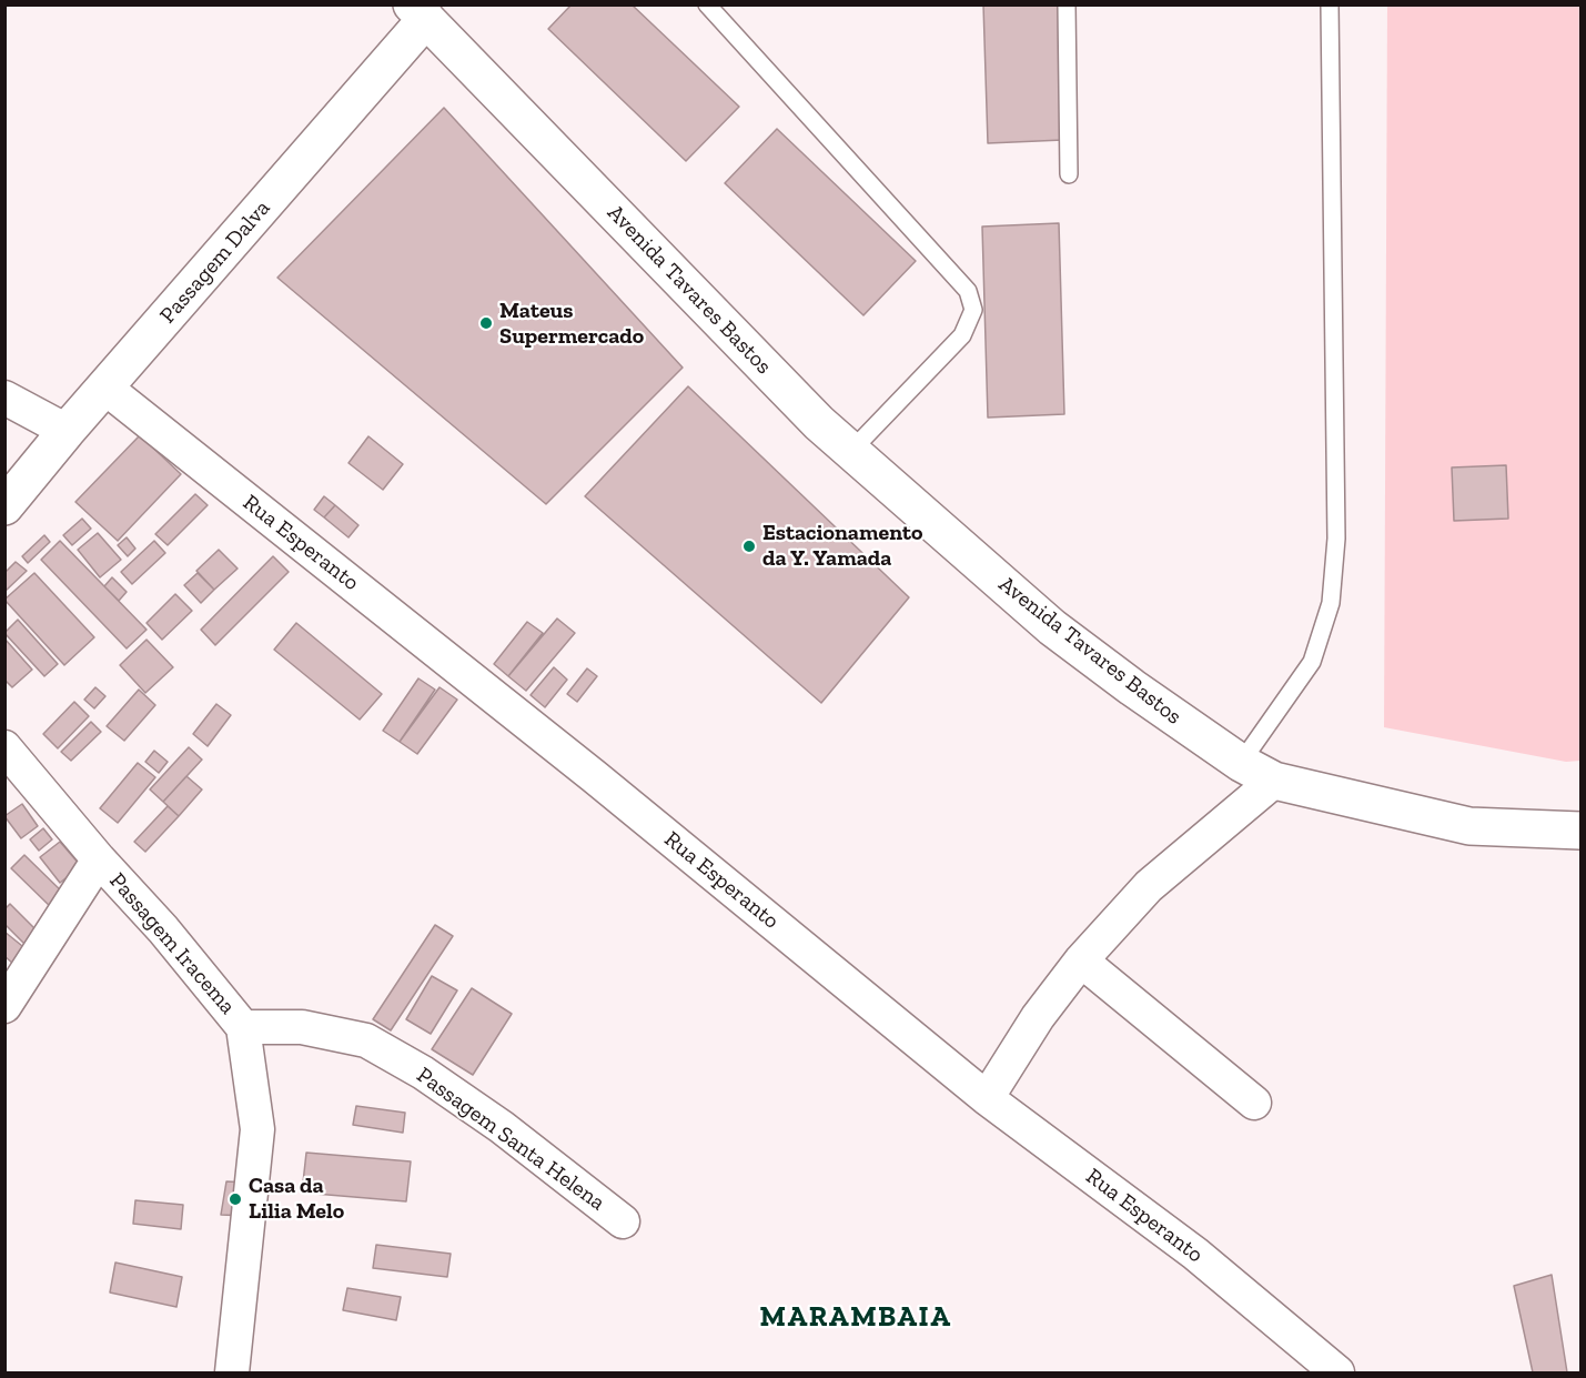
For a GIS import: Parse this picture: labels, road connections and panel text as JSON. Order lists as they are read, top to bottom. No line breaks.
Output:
{"streets":{"main road":["Passagem Dalva","Avenida Tavares Bastos"],"street":["Rua Esperanto","Passagem Iracema","Passagem Santa Helena"]},"crossings":[["Passagem Dalva","Avenida Tavares Bastos"],["Passagem Dalva","Rua Esperanto"],["Passagem Iracema","Passagem Santa Helena"]],"districts":["MARAMBAIA"],"places":["Mateus Supermercado","Estacionamento da Y. Yamada","Casa da Lilia Melo"]}
